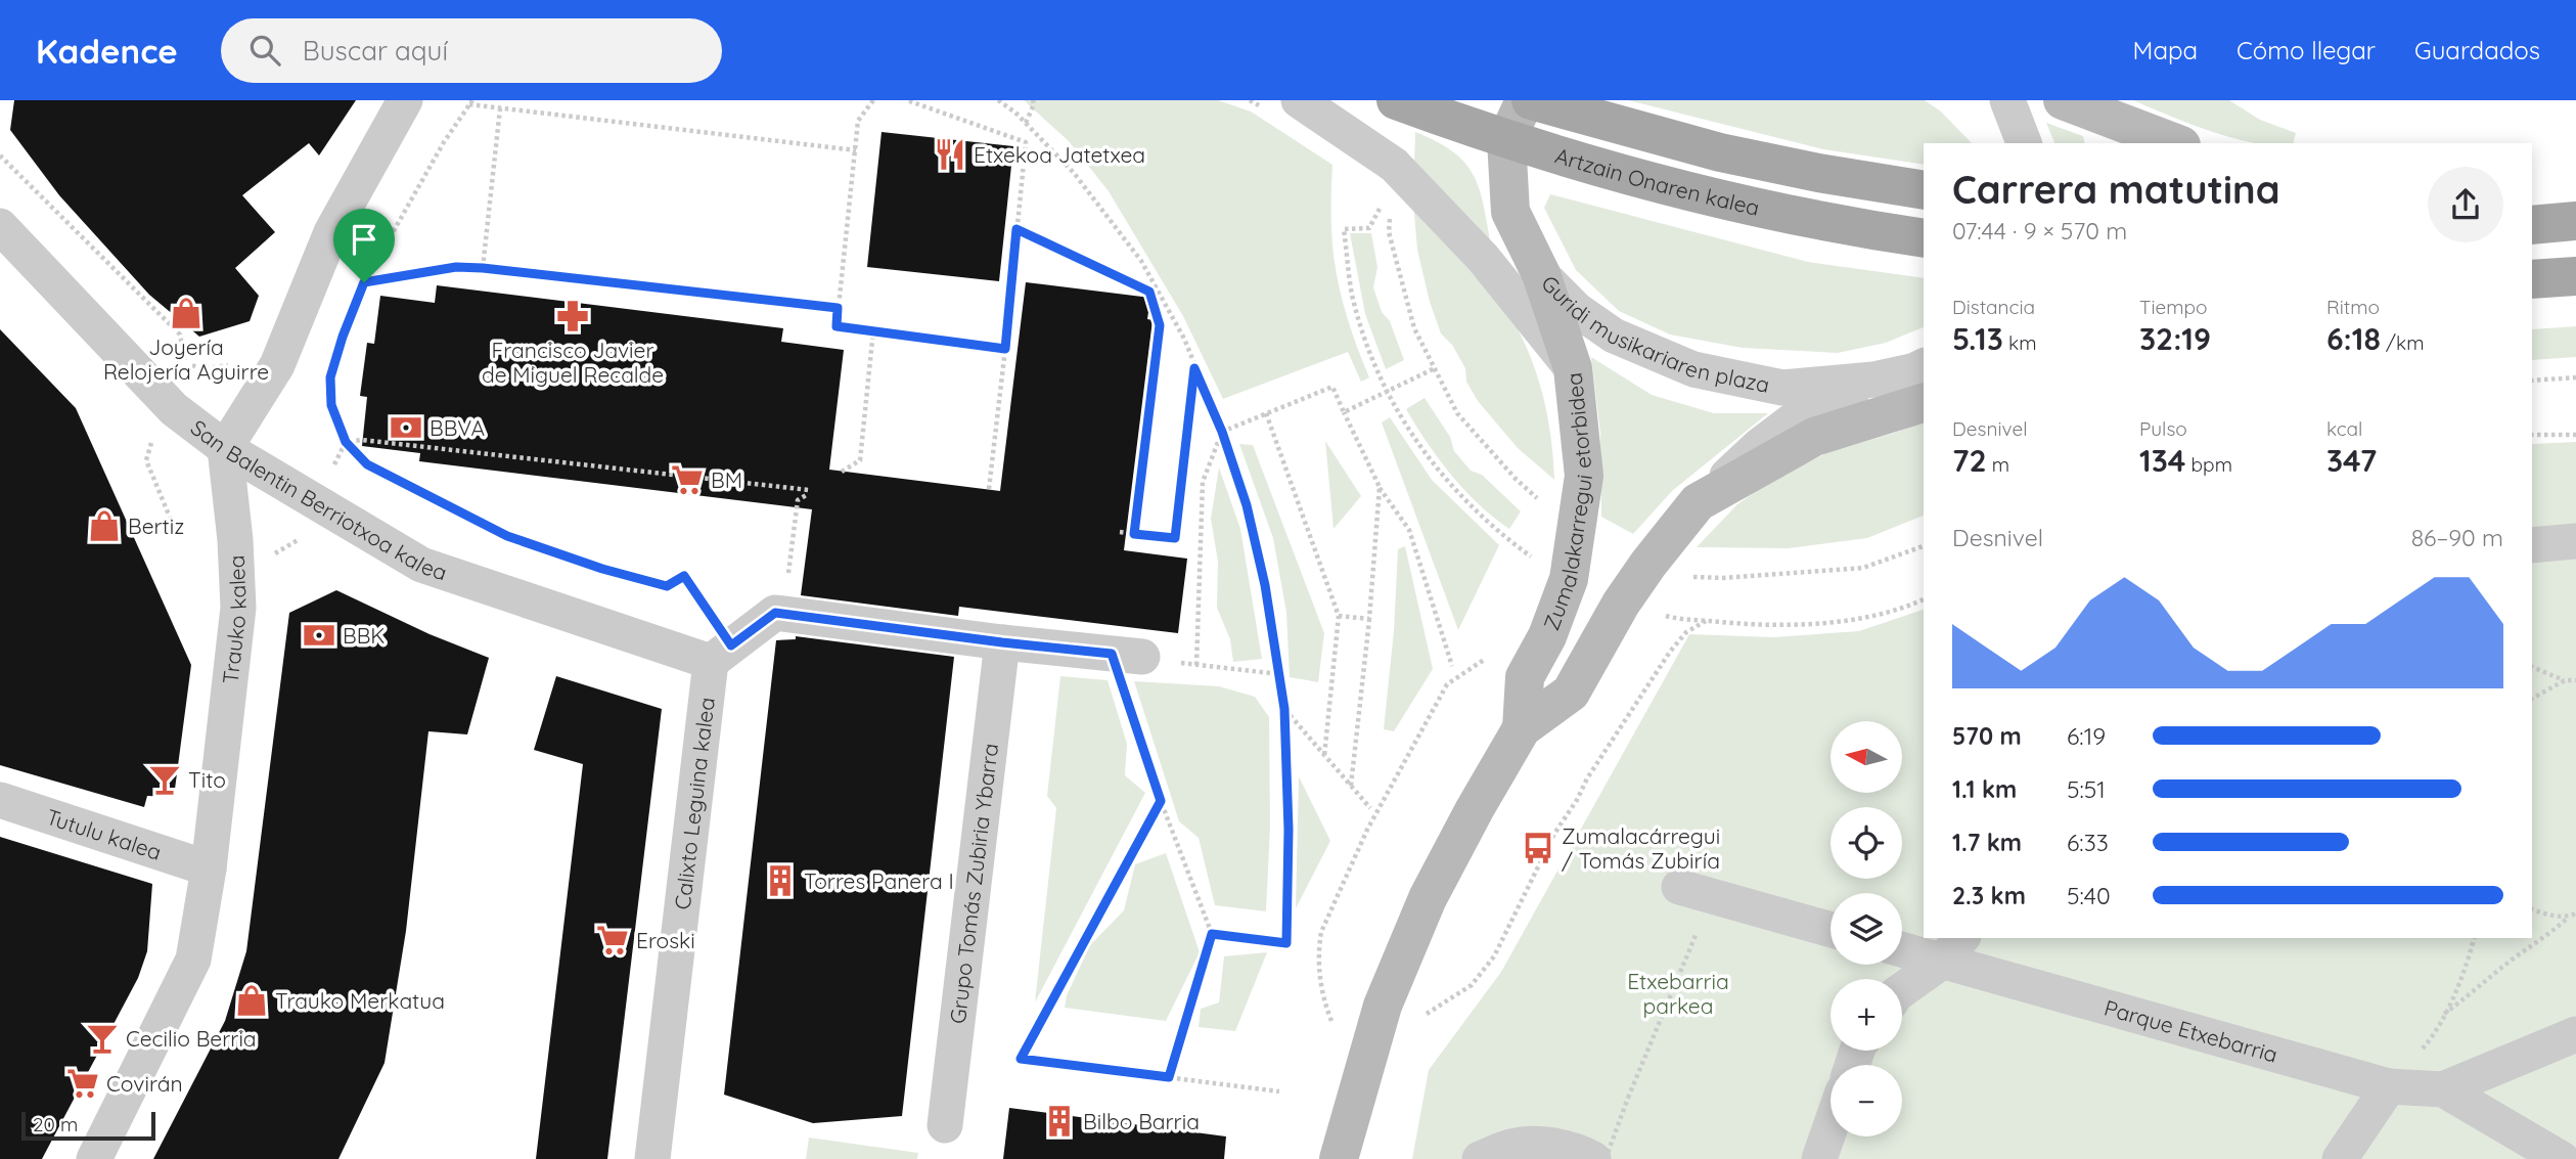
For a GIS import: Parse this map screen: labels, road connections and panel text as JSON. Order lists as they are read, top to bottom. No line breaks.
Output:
{"streets":{"main road":["Artzain Onaren kalea"],"street":["Guridi musikariaren plaza","San Balentin Berriotxoa kalea","Zumalakarregui etorbidea","Trauko kalea","Calixto Leguina kalea","Tutulu kalea","Grupo Tomás Zubiria Ybarra","Parque Etxebarria"]},"crossings":[["Artzain Onaren kalea","Guridi musikariaren plaza"],["Guridi musikariaren plaza","Zumalakarregui etorbidea"],["San Balentin Berriotxoa kalea","Trauko kalea"],["San Balentin Berriotxoa kalea","Calixto Leguina kalea"],["Trauko kalea","Tutulu kalea"]],"parks":["Etxebarria parkea"],"places":{"restaurant":["Etxekoa Jatetxea"],"shop":["Joyería Relojería Aguirre","Bertiz","Trauko Merkatua"],"pharmacy":["Francisco Javier de Miguel Recalde"],"bank":["BBVA","BBK"],"supermarket":["BM","Eroski","Covirán"],"bar":["Tito","Cecilio Berria"],"bus stop":["Zumalacárregui / Tomás Zubiría"],"building":["Torres Panera I","Bilbo Barria"]},"scale_bar":"20 m","north":"left","page":{"header":"Kadence","search":"Buscar aquí","nav":["Mapa","Cómo llegar","Guardados"],"heading":["Carrera matutina","07:44 · 9 × 570 m"],"stats":[["Distancia","5.13 km"],["Tiempo","32:19"],["Ritmo","6:18 /km"],["Desnivel","72 m"],["Pulso","134 bpm"],["kcal","347"]],"chart":["Desnivel","86–90 m"],"list":[{"name":"570 m","note":"6:19"},{"name":"1.1 km","note":"5:51"},{"name":"1.7 km","note":"6:33"},{"name":"2.3 km","note":"5:40"}],"map_buttons":["+","−"],"scale":"20 m"}}
